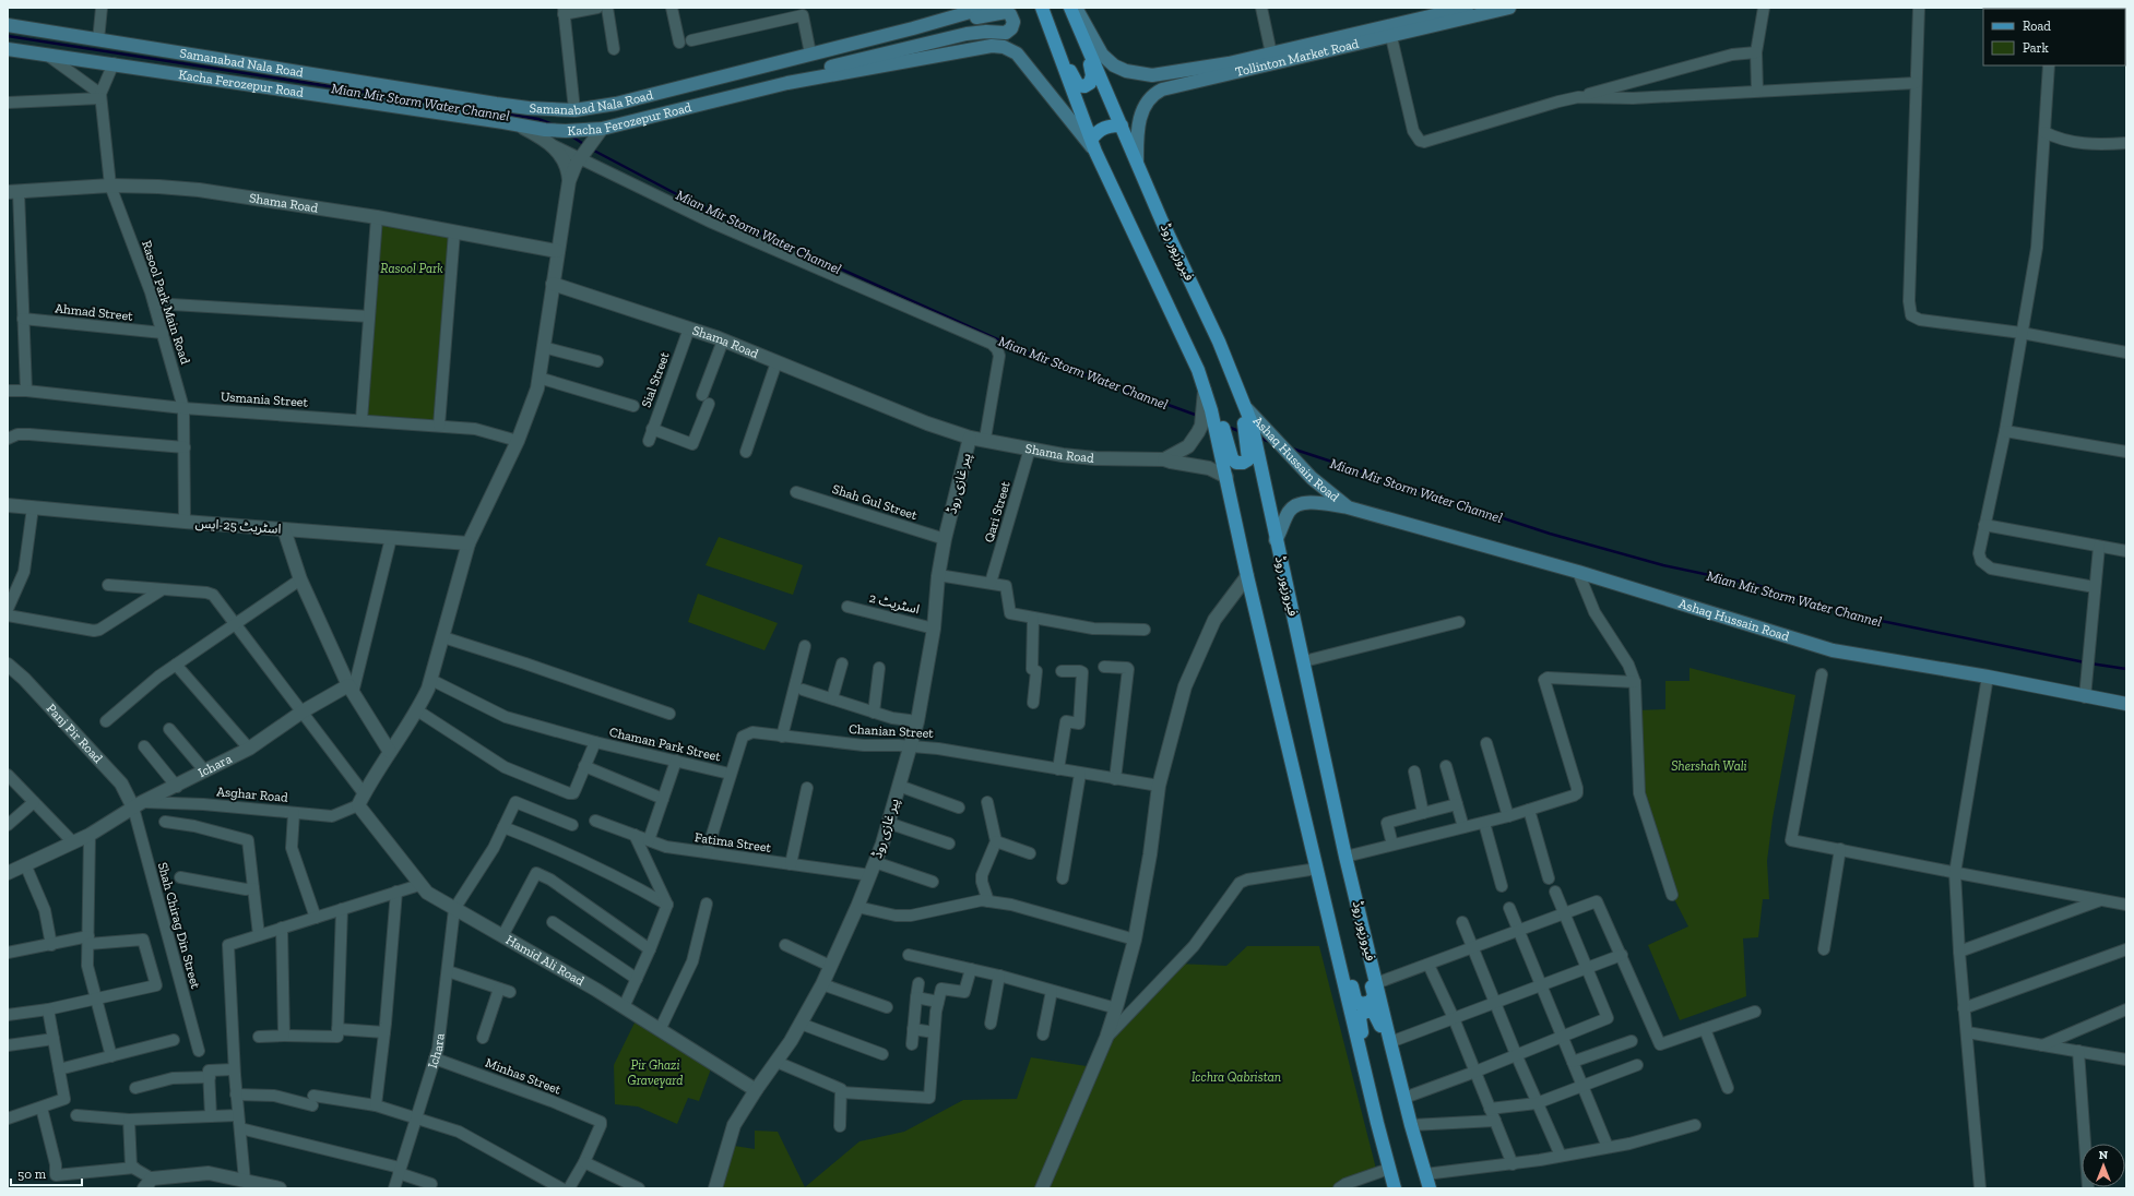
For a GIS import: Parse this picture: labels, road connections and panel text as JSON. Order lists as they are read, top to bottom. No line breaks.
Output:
{"streets":{"main road":["Tollinton Market Road","Samanabad Nala Road","Kacha Ferozepur Road","فیروزپور روڈ","Ashaq Hussain Road"],"street":["Shama Road","Rasool Park Main Road","Ahmad Street","Sial Street","Usmania Street","پیر غازی روڈ","Shah Gul Street","Qari Street","اسٹریٹ 25-ایس","اسٹریٹ 2","Chanian Street","Panj Pir Road","Chaman Park Street","Ichara","Asghar Road","Fatima Street","Shah Chirag Din Street","Hamid Ali Road","Minhas Street"]},"crossings":[["Tollinton Market Road","فیروزپور روڈ"],["Samanabad Nala Road","Kacha Ferozepur Road"],["Kacha Ferozepur Road","Rasool Park Main Road"],["Shama Road","Rasool Park Main Road"],["Shama Road","Sial Street"],["Shama Road","پیر غازی روڈ"],["Shama Road","Qari Street"],["فیروزپور روڈ","Ashaq Hussain Road"],["Rasool Park Main Road","Ahmad Street"],["Rasool Park Main Road","Usmania Street"],["Rasool Park Main Road","اسٹریٹ 25-ایس"],["پیر غازی روڈ","Shah Gul Street"],["پیر غازی روڈ","اسٹریٹ 2"],["پیر غازی روڈ","Chanian Street"],["پیر غازی روڈ","Fatima Street"],["پیر غازی روڈ","Hamid Ali Road"],["Chanian Street","Chaman Park Street"],["Chanian Street","Fatima Street"],["Panj Pir Road","Ichara"],["Panj Pir Road","Asghar Road"],["Panj Pir Road","Shah Chirag Din Street"],["Ichara","Asghar Road"],["Ichara","Shah Chirag Din Street"],["Ichara","Hamid Ali Road"],["Ichara","Minhas Street"],["Asghar Road","Shah Chirag Din Street"],["Asghar Road","Hamid Ali Road"]],"water":["Mian Mir Storm Water Channel"],"parks":["Rasool Park","Shershah Wali","Pir Ghazi Graveyard","Icchra Qabristan"],"legend":["Road","Park"],"scale_bar":"50 m","north":"top"}
